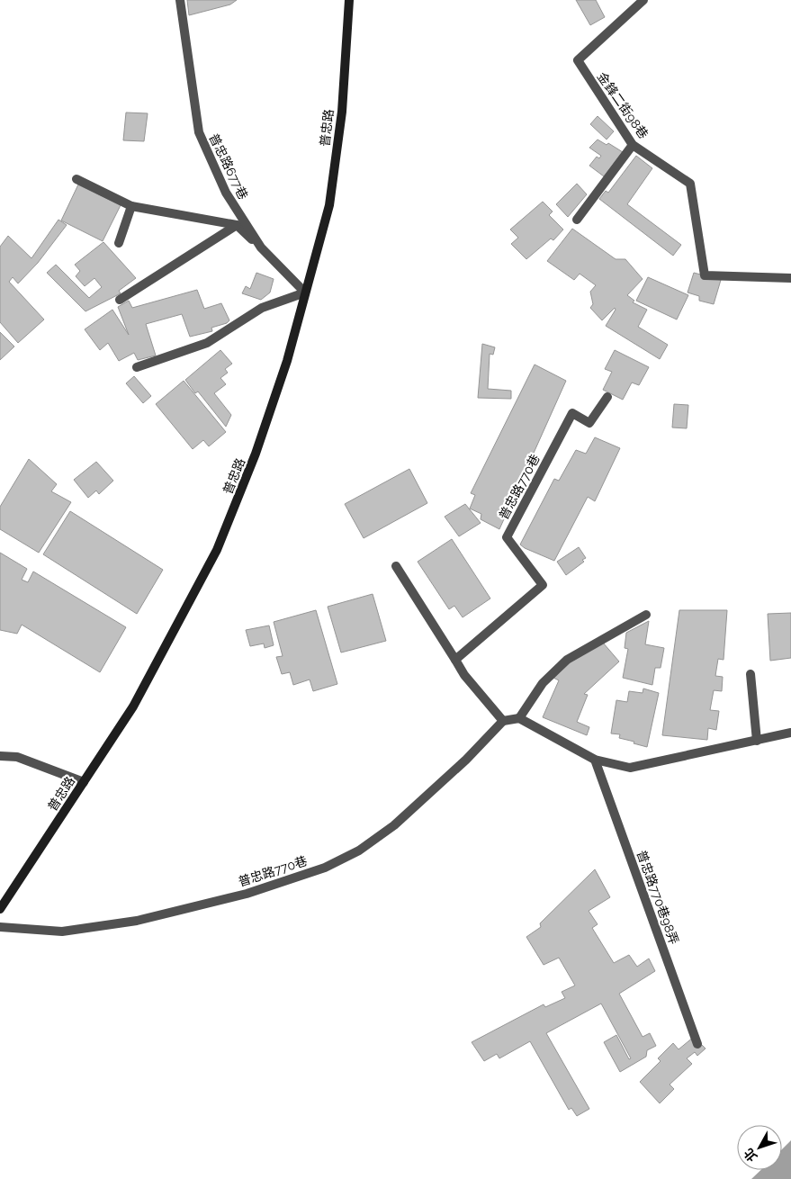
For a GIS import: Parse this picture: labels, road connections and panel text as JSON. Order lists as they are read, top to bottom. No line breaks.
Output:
{"streets":{"street":["普忠路"],"lane":["金鋒二街98巷","普忠路677巷","普忠路770巷","普忠路770巷98弄"]},"crossings":[["普忠路","普忠路677巷"]],"north":"bottom left"}
